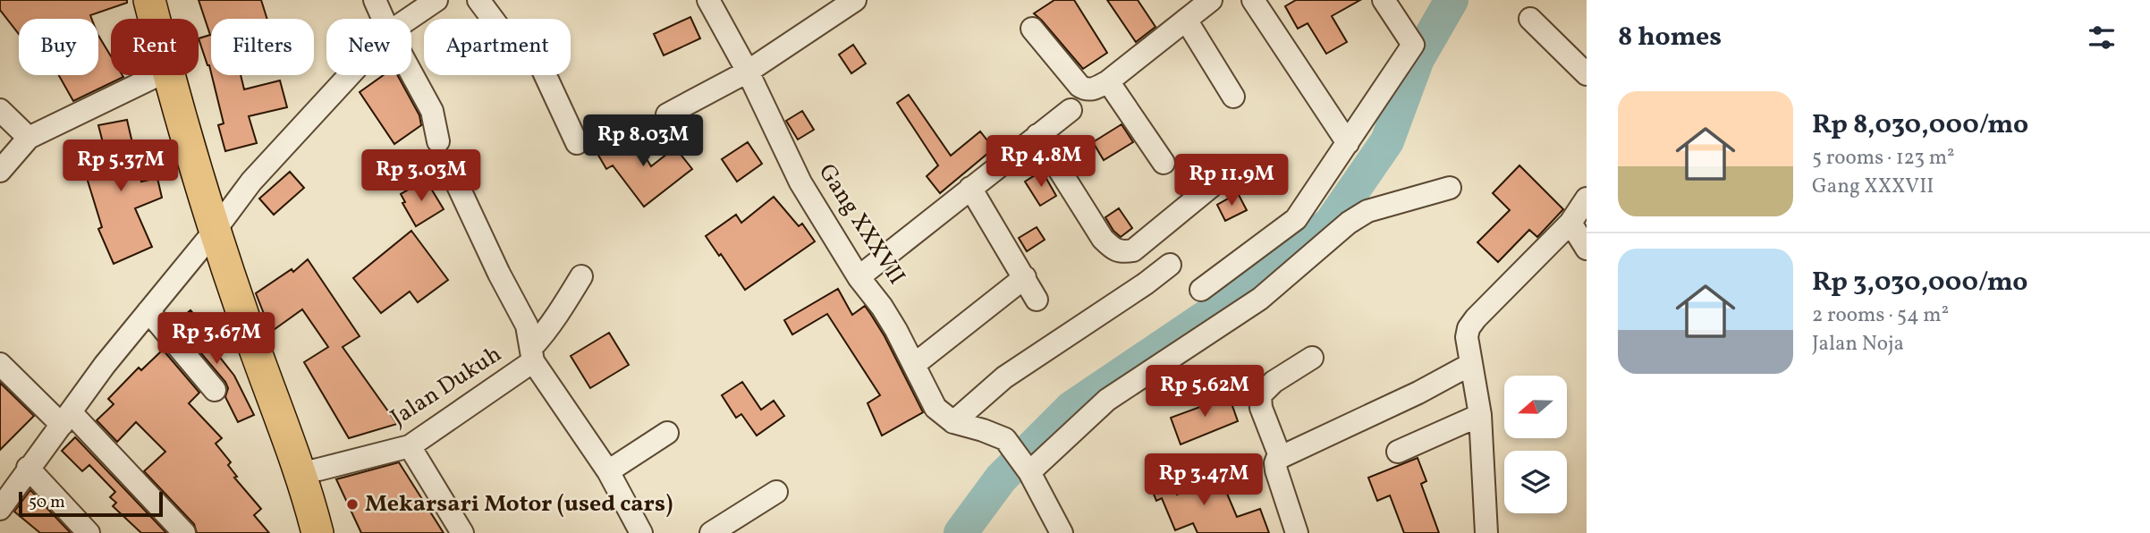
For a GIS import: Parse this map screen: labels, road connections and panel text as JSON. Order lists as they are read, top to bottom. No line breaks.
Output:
{"streets":{"street":["Gang XXXVII","Jalan Dukuh"]},"places":["Mekarsari Motor (used cars)"],"scale_bar":"50 m","north":"left","page":{"heading":"8 homes","chip":["Buy","Rent","Filters","New","Apartment"],"list":[{"name":"Rp 8,030,000/mo","note":"5 rooms · 123 m² · Gang XXXVII"},{"name":"Rp 3,030,000/mo","note":"2 rooms · 54 m² · Jalan Noja"}],"price":["Rp 8.03M","Rp 4.8M","Rp 5.37M","Rp 3.03M","Rp 11.9M","Rp 3.67M","Rp 5.62M","Rp 3.47M"],"scale":"50 m"}}
